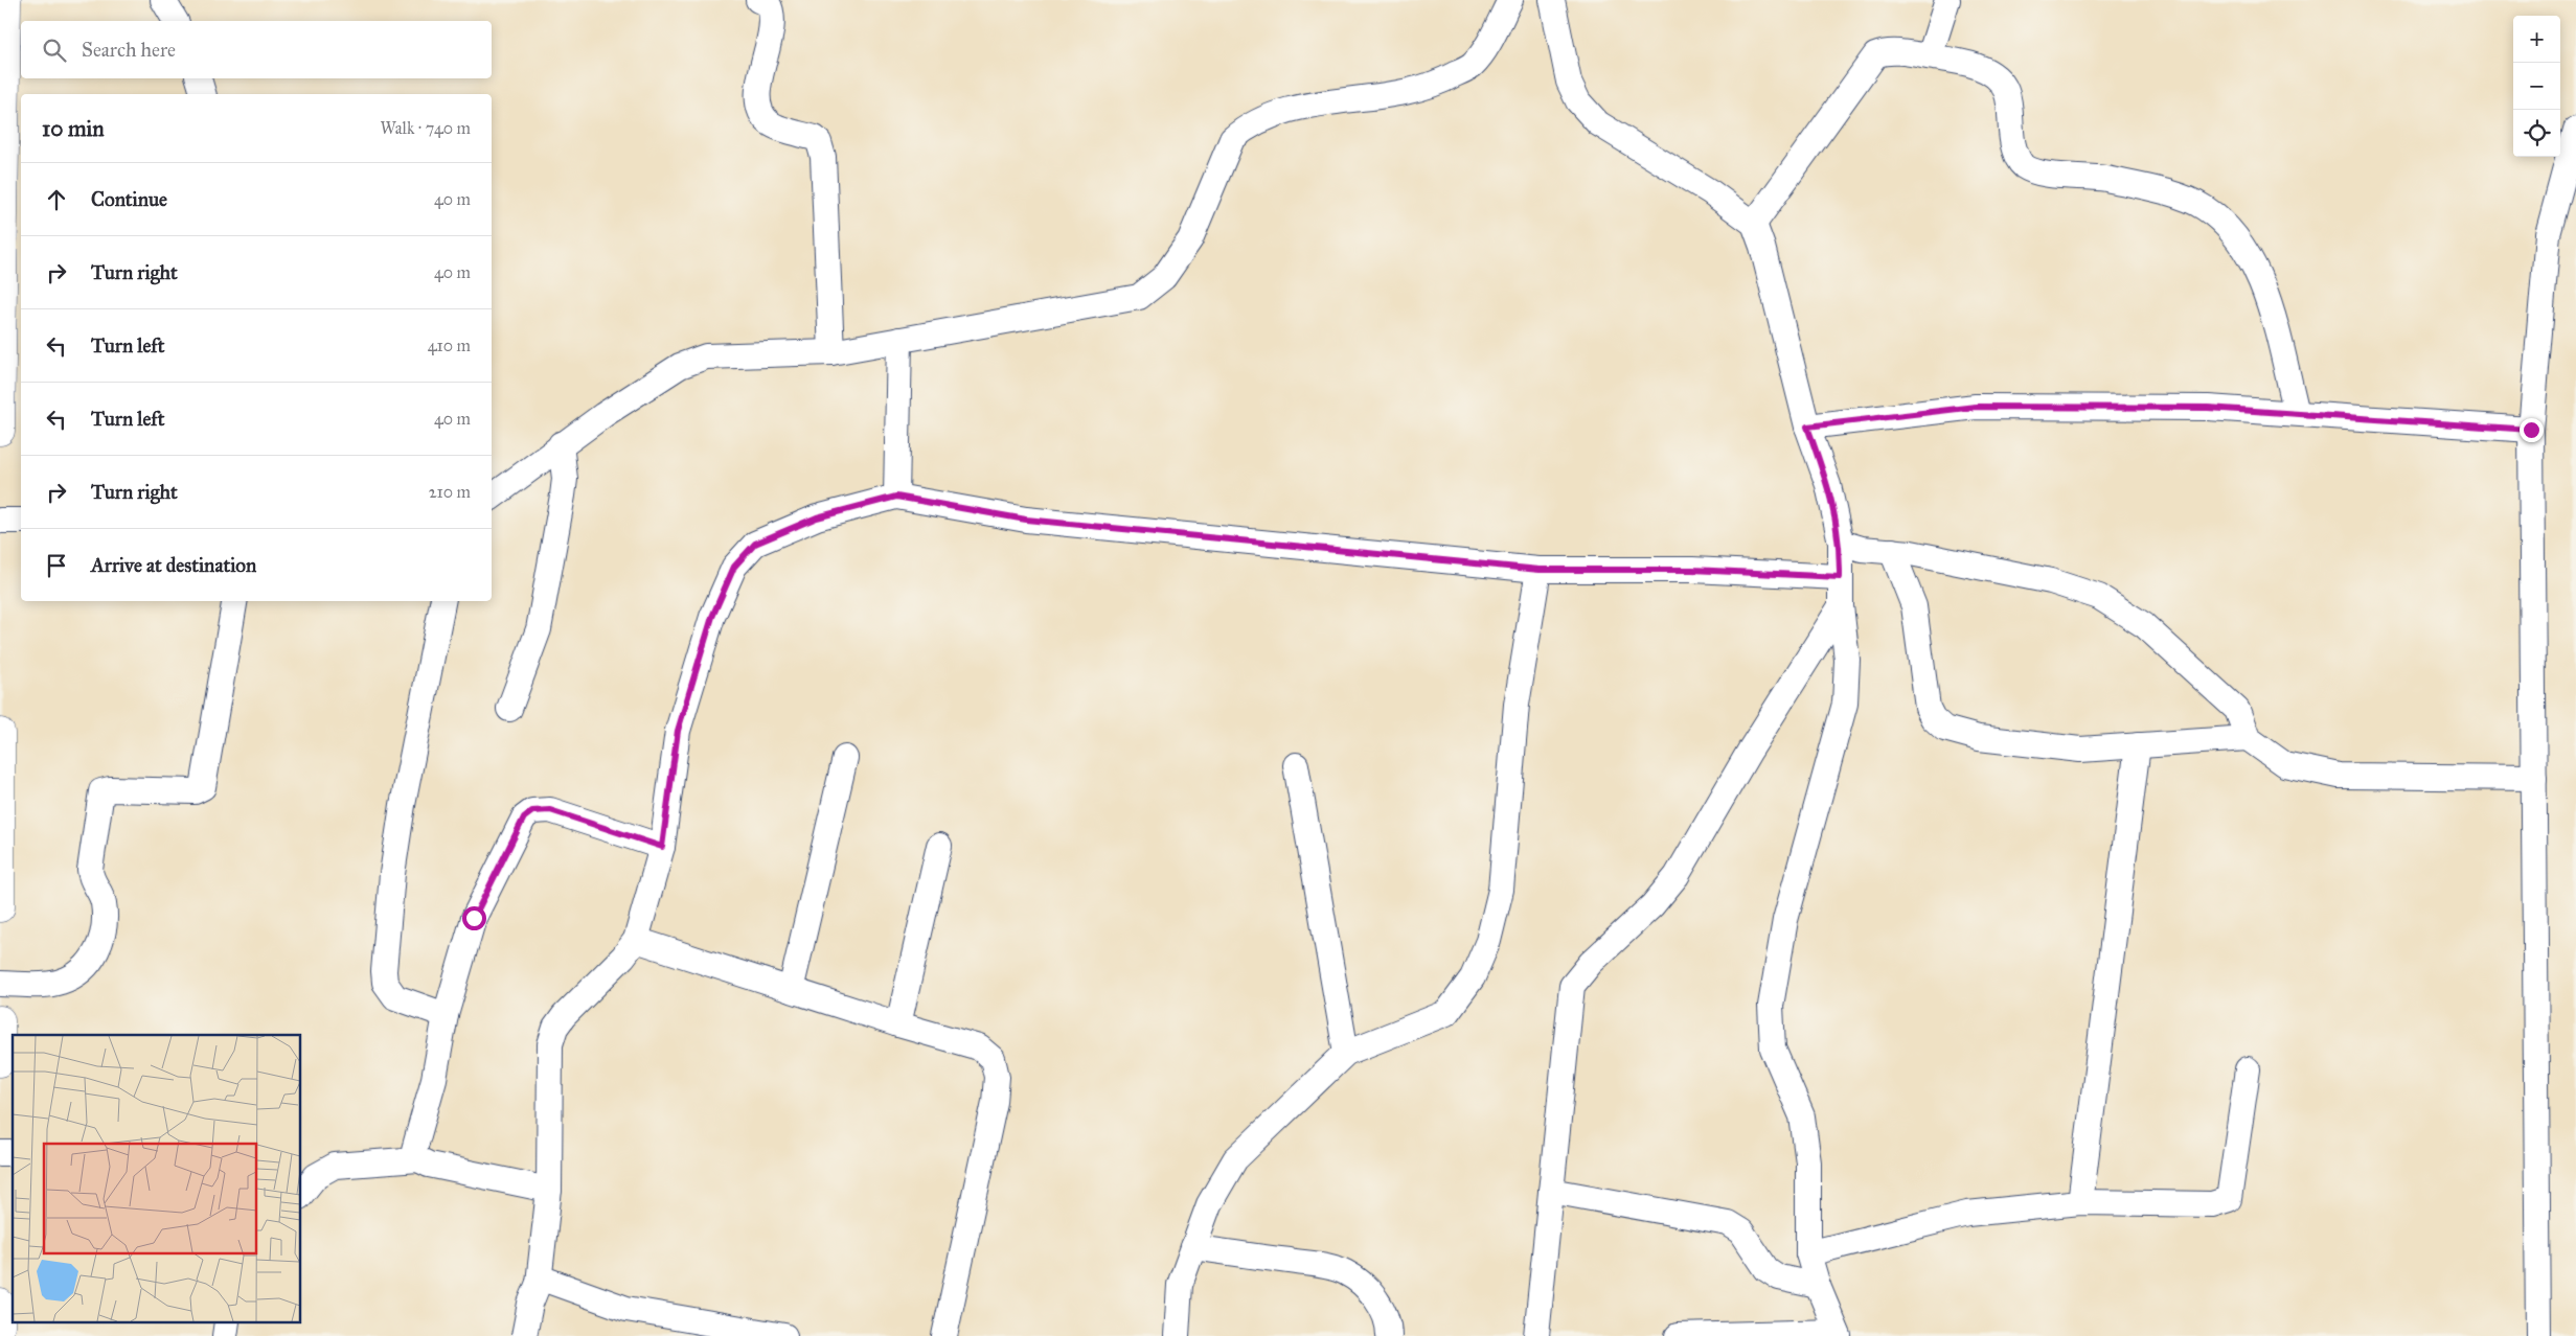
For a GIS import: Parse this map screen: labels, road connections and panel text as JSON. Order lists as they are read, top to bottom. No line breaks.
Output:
{"page":{"map_buttons":["+","−"],"search":"Search here","heading":["10 min","Walk · 740 m"],"list":[["Continue","40 m"],["Turn right","40 m"],["Turn left","410 m"],["Turn left","40 m"],["Turn right","210 m"],"Arrive at destination"]}}
